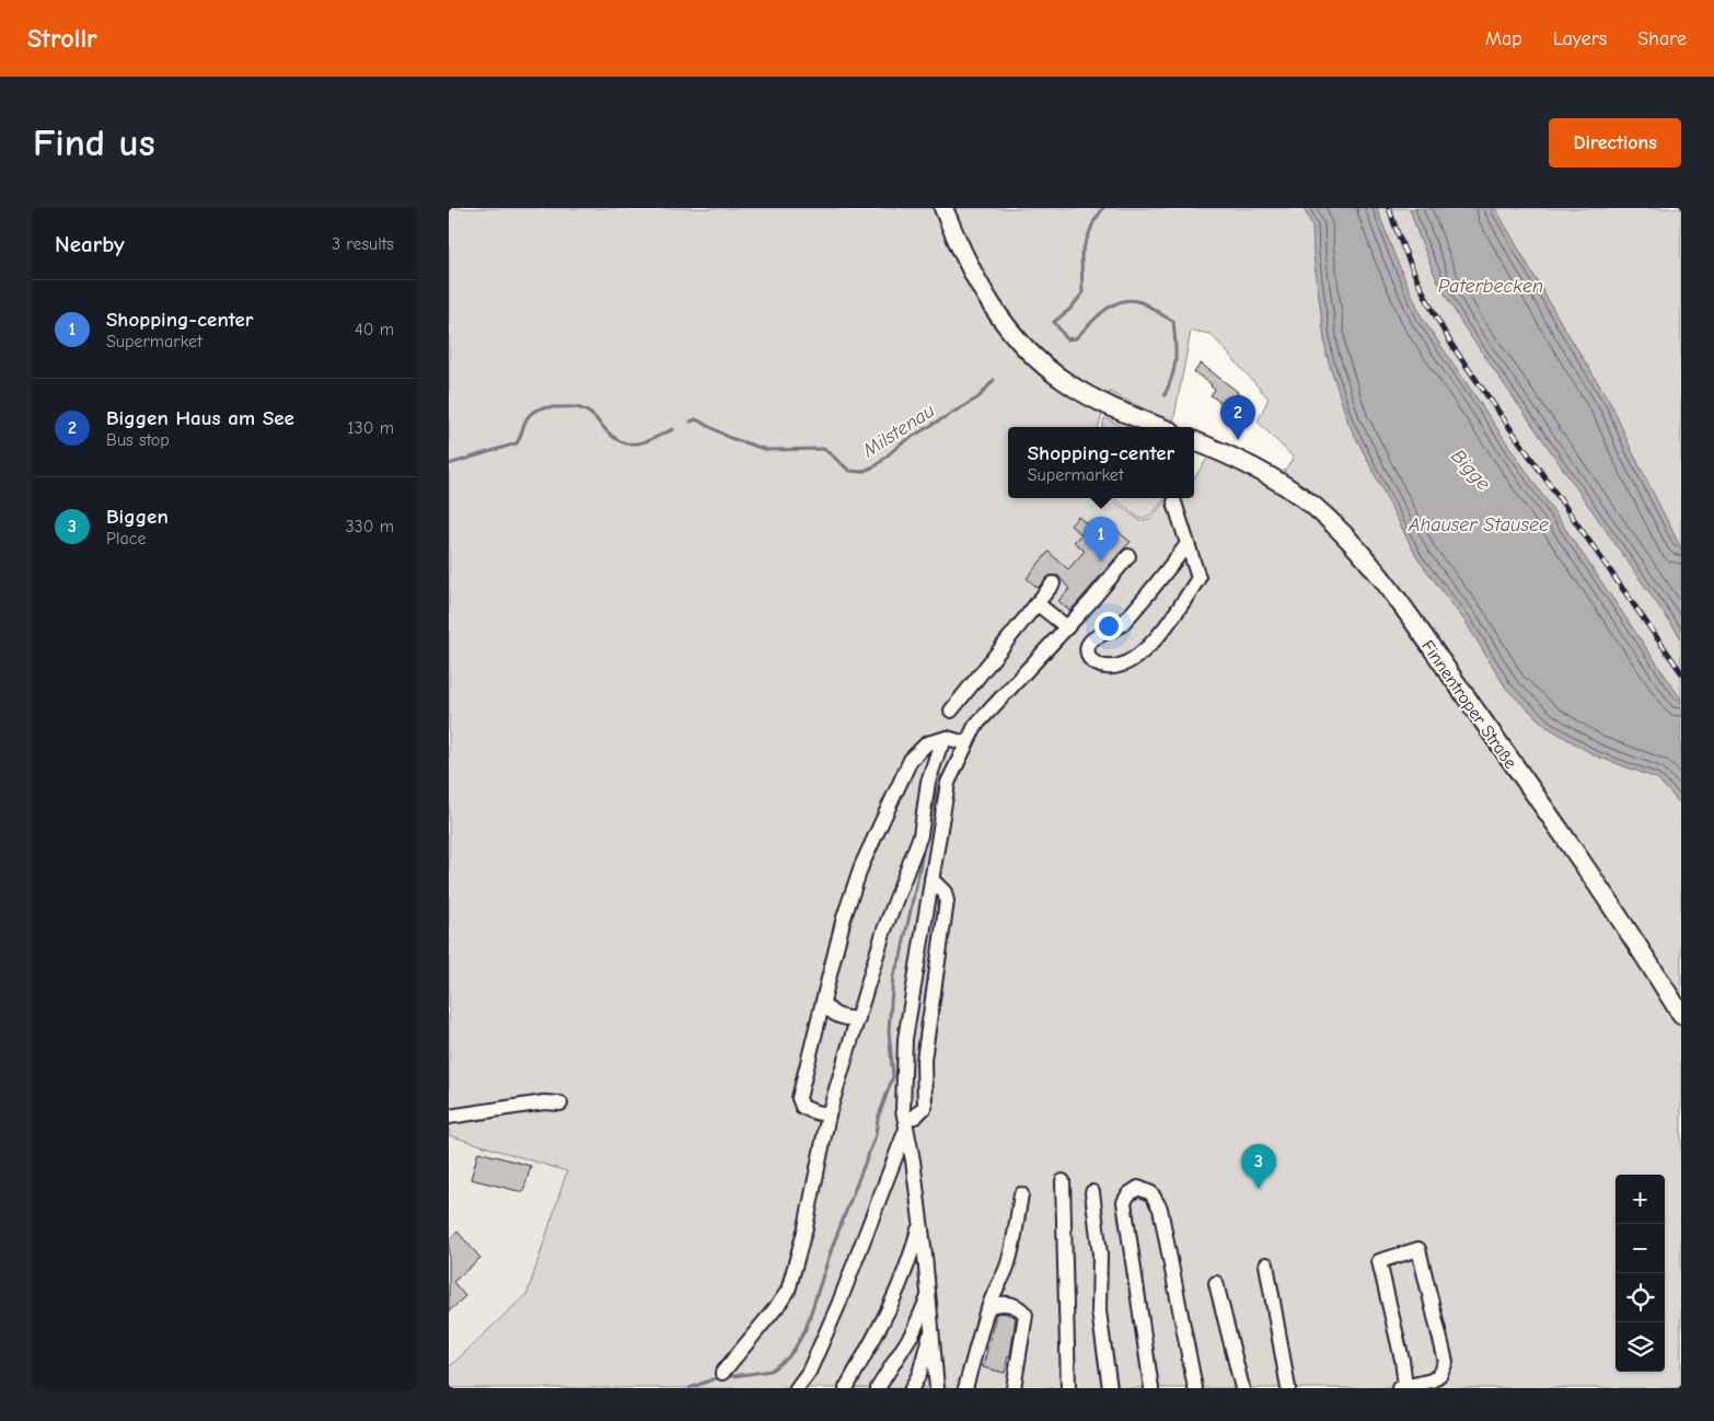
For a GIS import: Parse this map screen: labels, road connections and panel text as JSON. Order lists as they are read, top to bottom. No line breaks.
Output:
{"streets":{"main road":["Finnentroper Straße"]},"water":["Paterbecken","Milstenau","Bigge","Ahauser Stausee"],"page":{"header":"Strollr","nav":["Map","Layers","Share"],"buttons":"Directions","title":"Find us","heading":["Nearby","3 results"],"list":[{"mark":"1","name":"Shopping-center","note":"Supermarket","value":"40 m"},{"mark":"2","name":"Biggen Haus am See","note":"Bus stop","value":"130 m"},{"mark":"3","name":"Biggen","note":"Place","value":"330 m"}],"pins":["2","1","3"],"popup":["Shopping-center","Supermarket"],"map_buttons":["+","−"]}}
